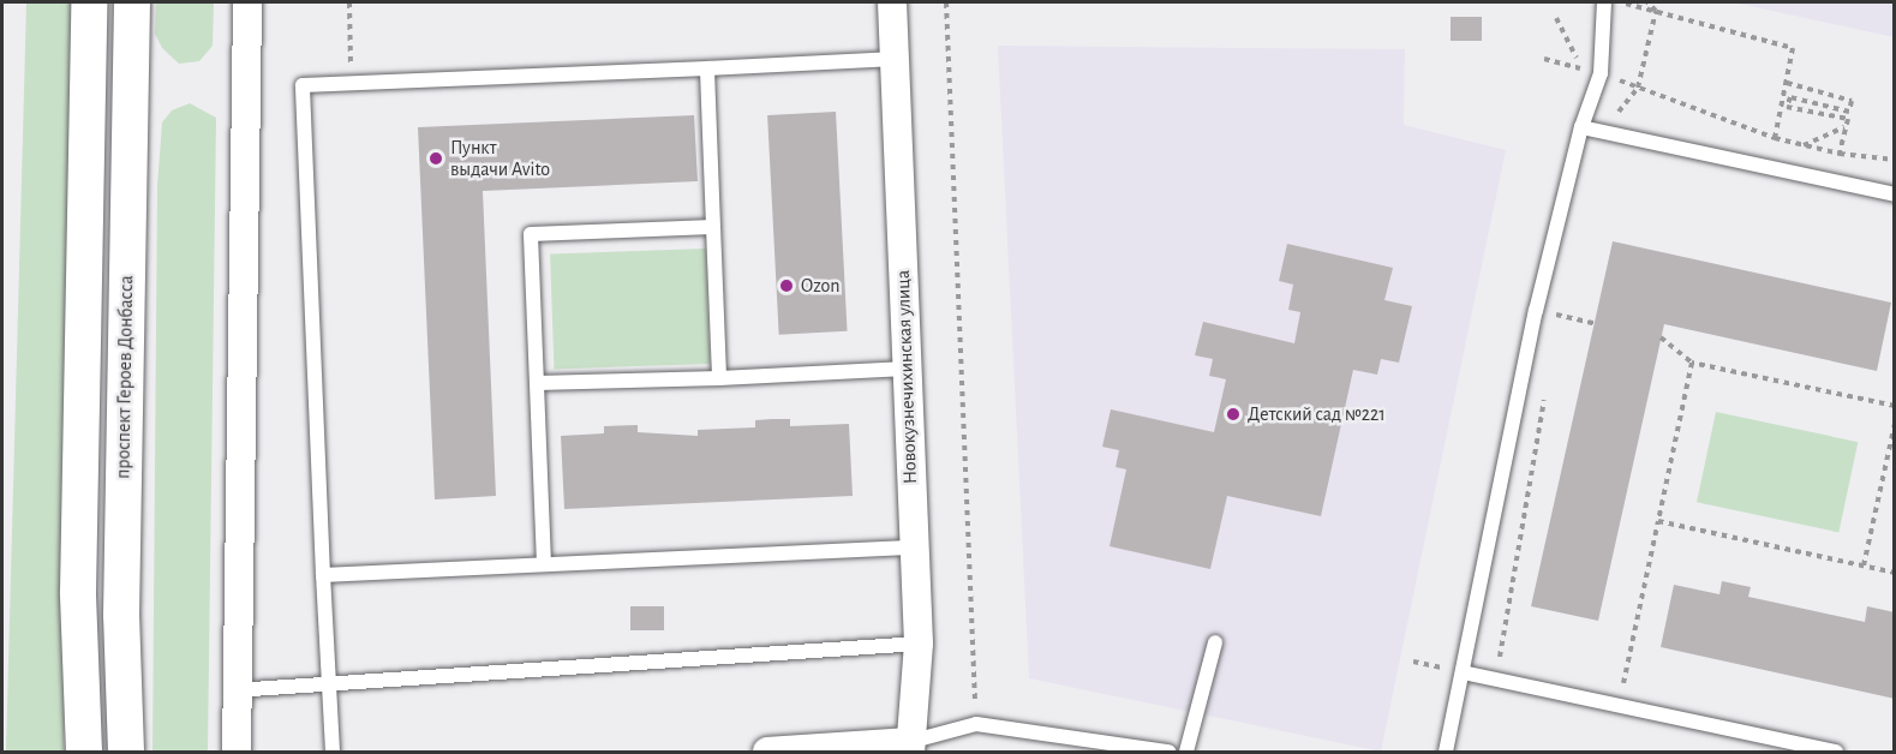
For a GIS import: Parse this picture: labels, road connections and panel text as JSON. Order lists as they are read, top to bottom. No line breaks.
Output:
{"streets":{"street":["проспект Героев Донбасса","Новокузнечихинская улица"]},"places":["Пункт выдачи Avito","Ozon","Детский сад №221"]}
